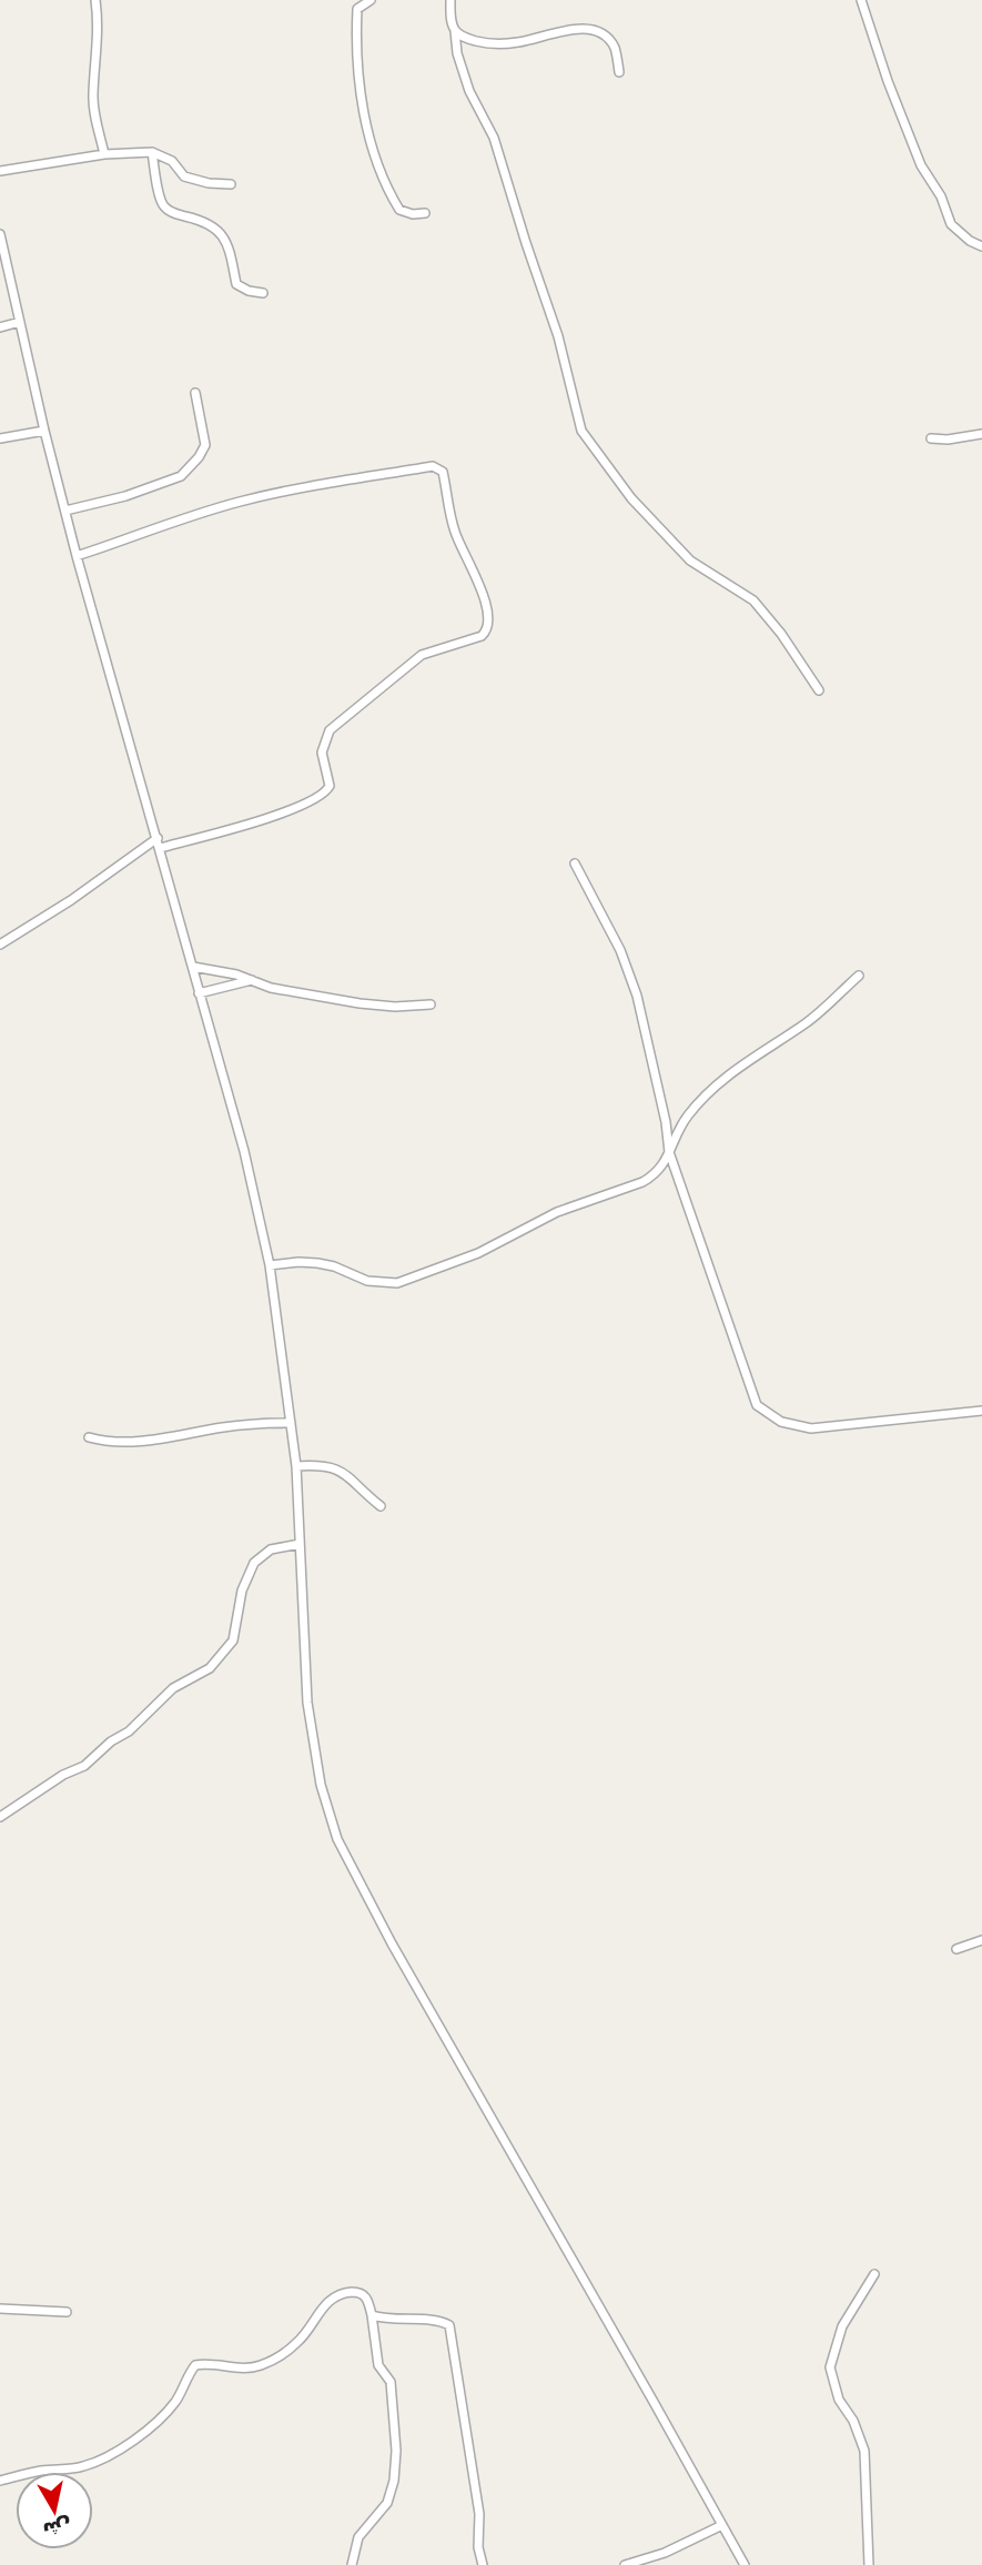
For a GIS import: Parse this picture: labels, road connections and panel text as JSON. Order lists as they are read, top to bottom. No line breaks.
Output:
{"north":"bottom"}
